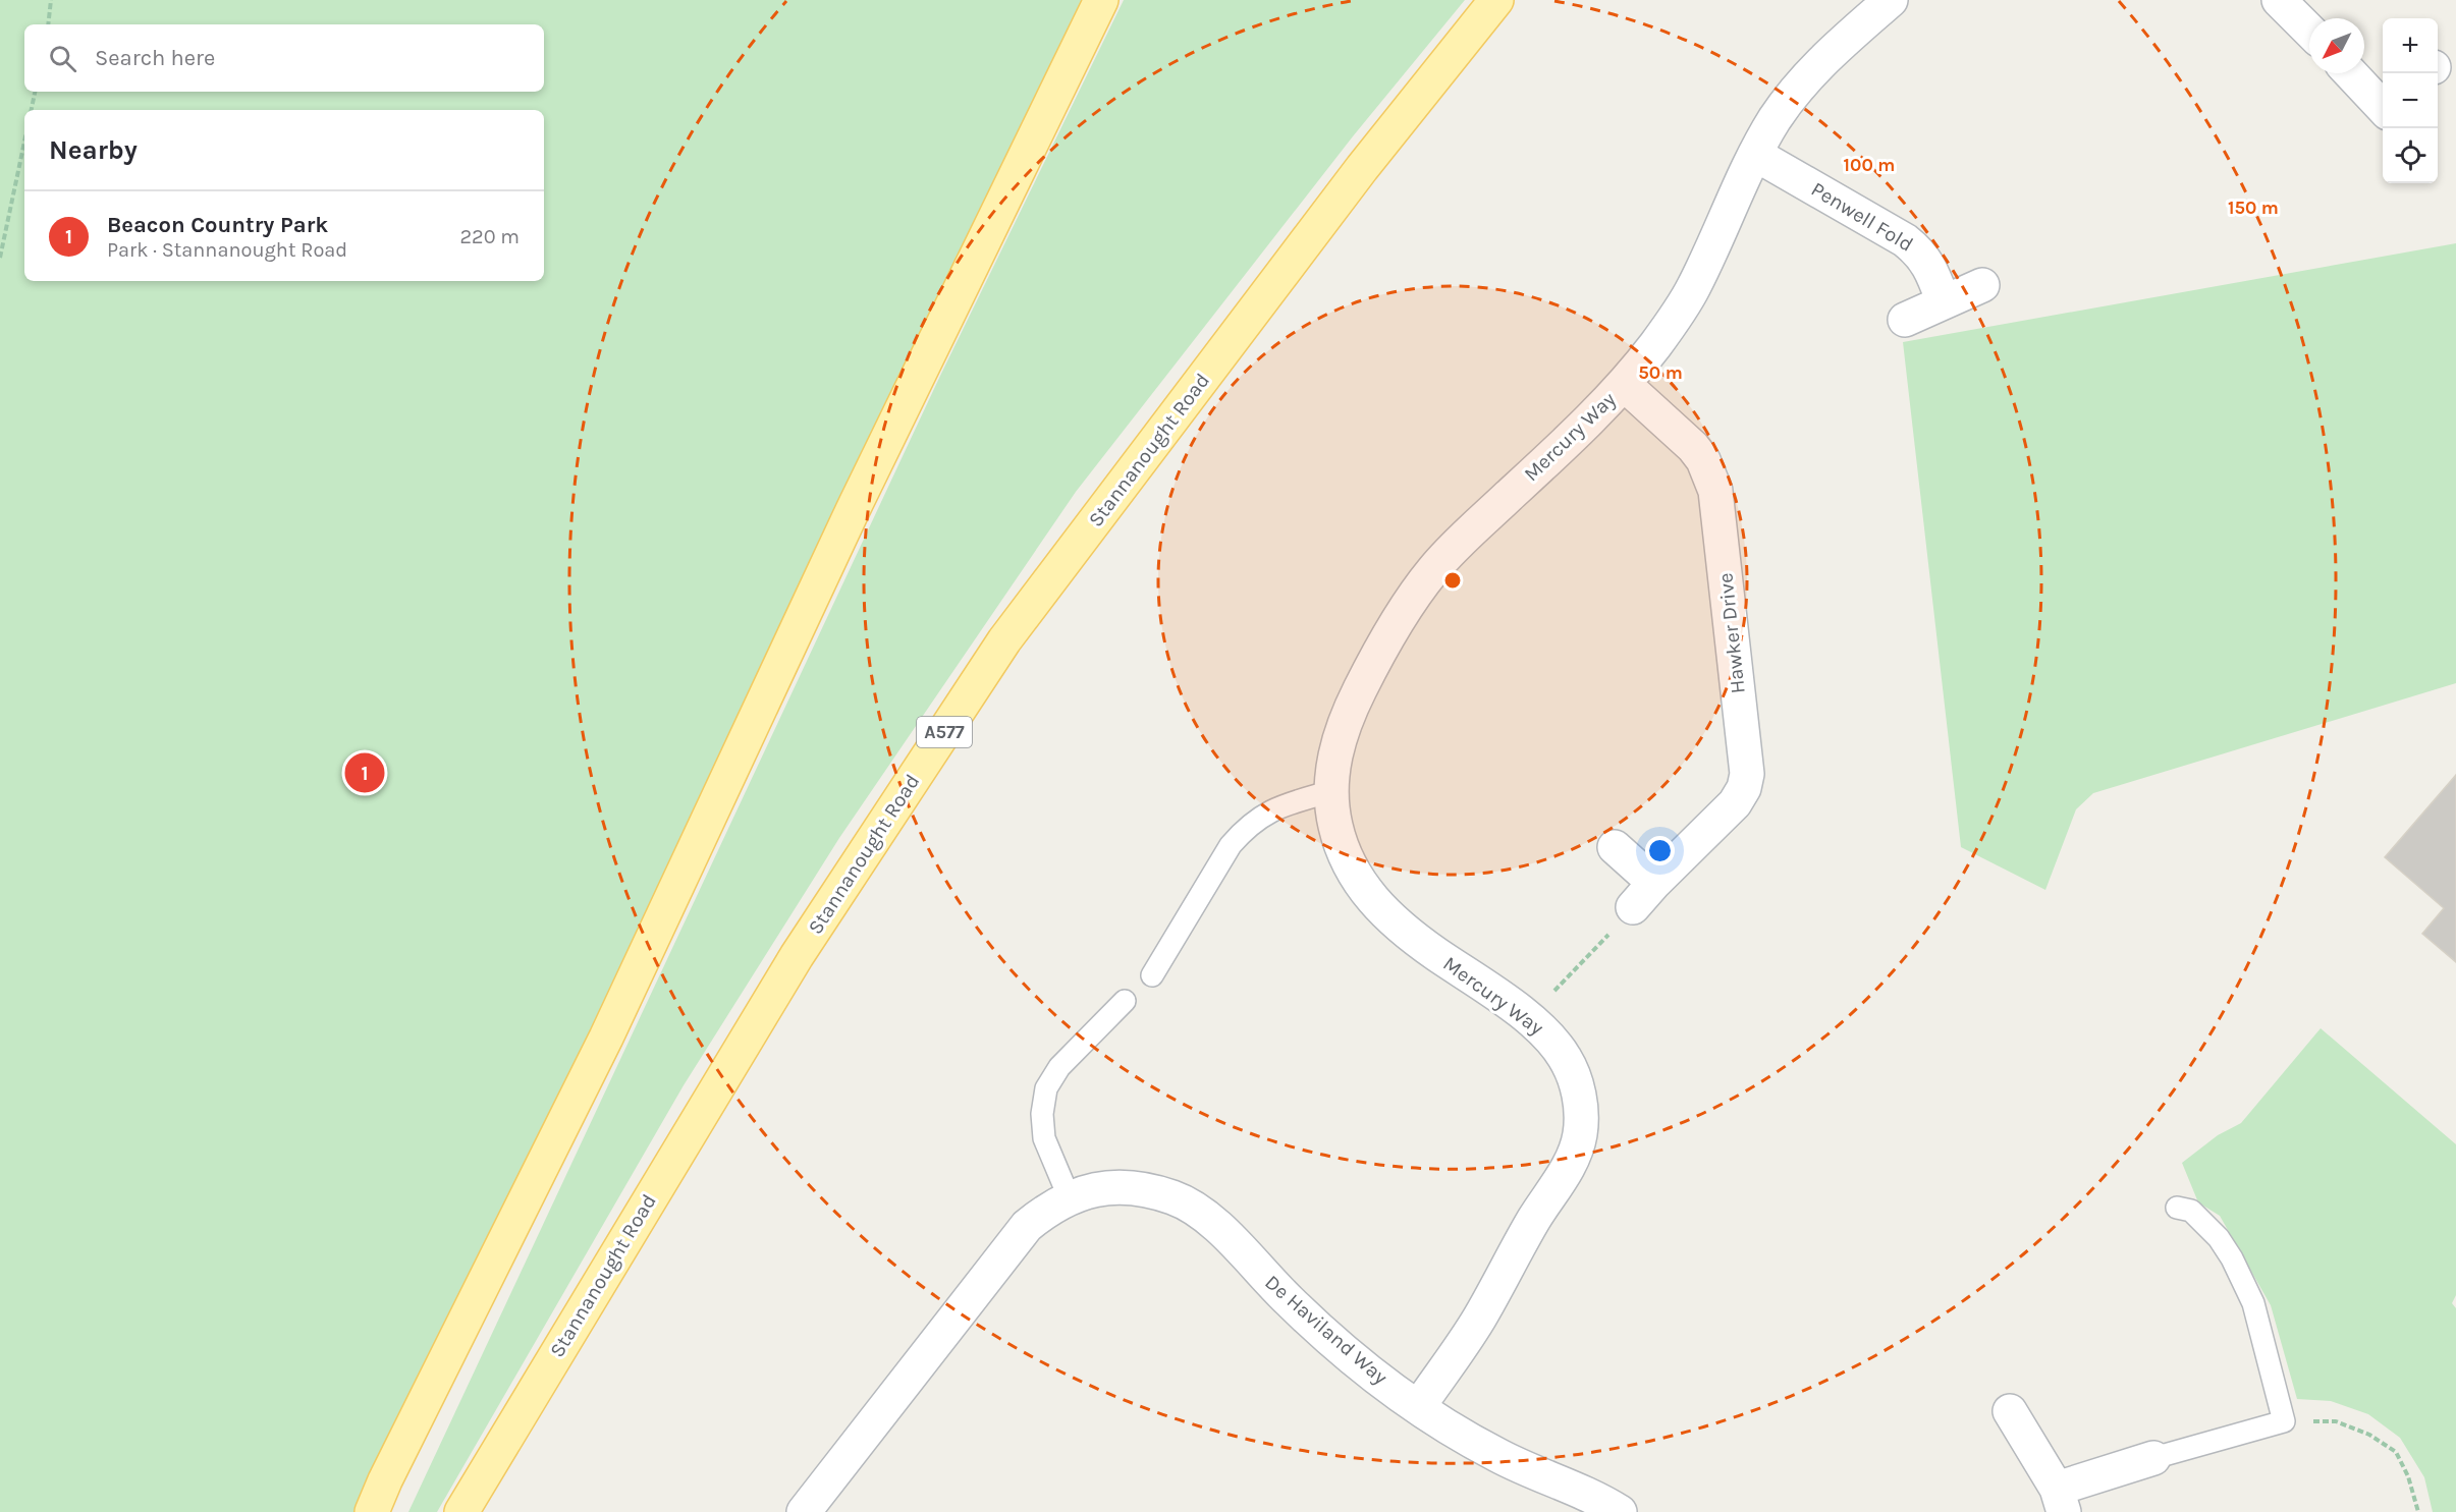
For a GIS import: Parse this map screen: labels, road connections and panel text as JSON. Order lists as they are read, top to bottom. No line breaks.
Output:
{"streets":{"main road":["Stannanought Road","A577"],"street":["Penwell Fold","Mercury Way","Hawker Drive","De Haviland Way"]},"crossings":[["Penwell Fold","Mercury Way"],["Mercury Way","Hawker Drive"],["Mercury Way","De Haviland Way"]],"north":"bottom left","page":{"map_buttons":["+","−"],"search":"Search here","heading":"Nearby","list":[{"mark":"1","name":"Beacon Country Park","note":"Park · Stannanought Road","value":"220 m"}],"pins":"1"},"rings":["100 m","150 m","50 m"]}
